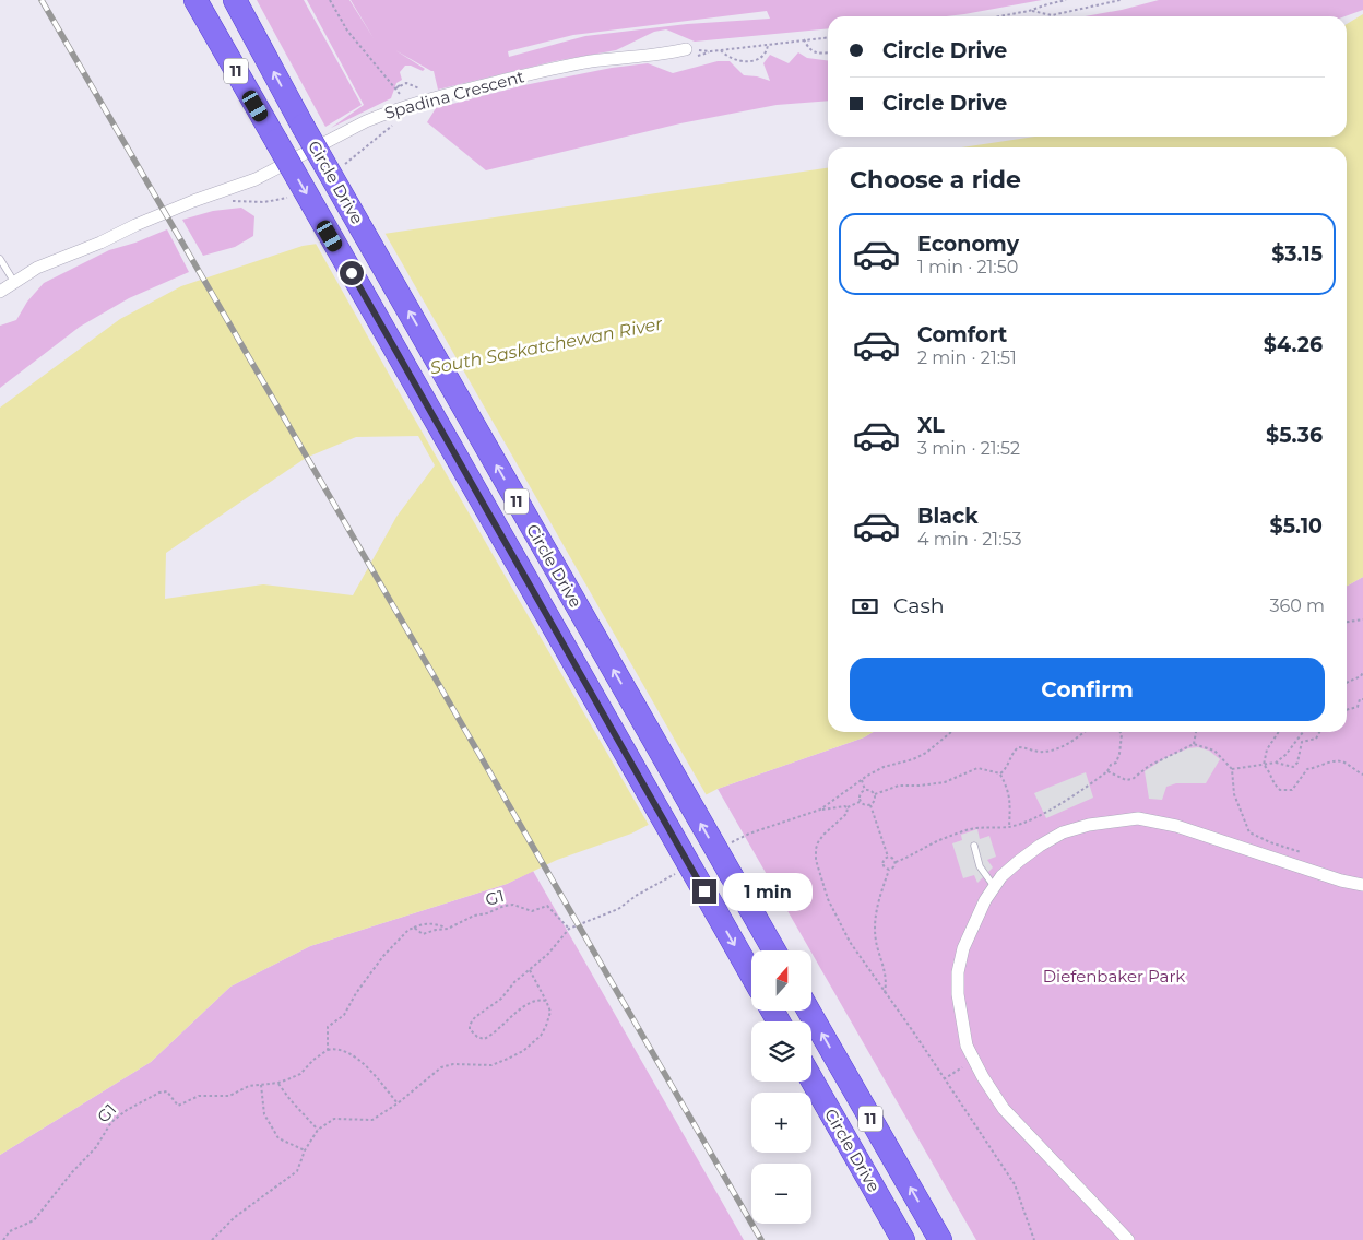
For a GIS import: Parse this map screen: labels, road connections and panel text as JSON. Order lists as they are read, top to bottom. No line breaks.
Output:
{"streets":{"highway":["11","Circle Drive"],"street":["Spadina Crescent"],"path":["G1"]},"water":["South Saskatchewan River"],"parks":["Diefenbaker Park"],"north":"top","page":{"banner":["Circle Drive","Circle Drive"],"heading":"Choose a ride","list":[{"name":"Economy","note":"1 min · 21:50","value":"$3.15"},{"name":"Comfort","note":"2 min · 21:51","value":"$4.26"},{"name":"XL","note":"3 min · 21:52","value":"$5.36"},{"name":"Black","note":"4 min · 21:53","value":"$5.10"}],"pay":["Cash","360 m"],"buttons":"Confirm","bubble":"1 min","map_buttons":["+","−"]}}
